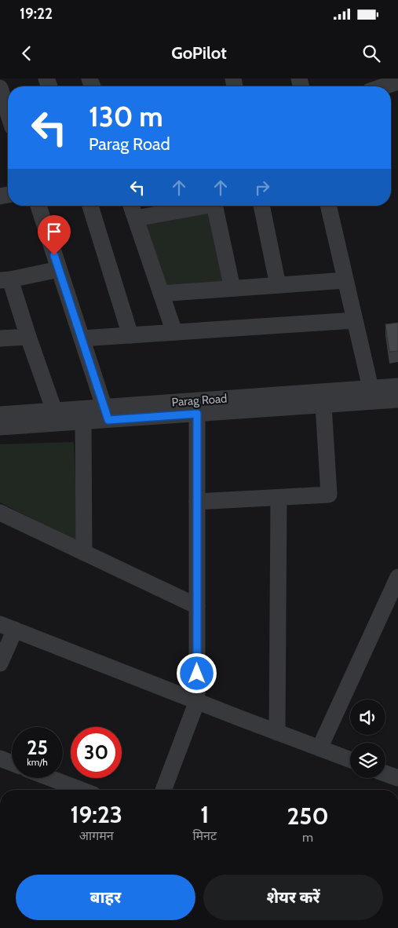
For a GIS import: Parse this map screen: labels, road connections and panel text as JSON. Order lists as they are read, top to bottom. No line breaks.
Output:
{"streets":{"street":["Parag Road"]},"page":{"status":"19:22","header":"GoPilot","turn":["130 m","Parag Road"],"speed":"25 km/h","limit":"30","eta":["19:23","आगमन","1","मिनट","250","m"],"buttons":["बाहर","शेयर करें"]}}
